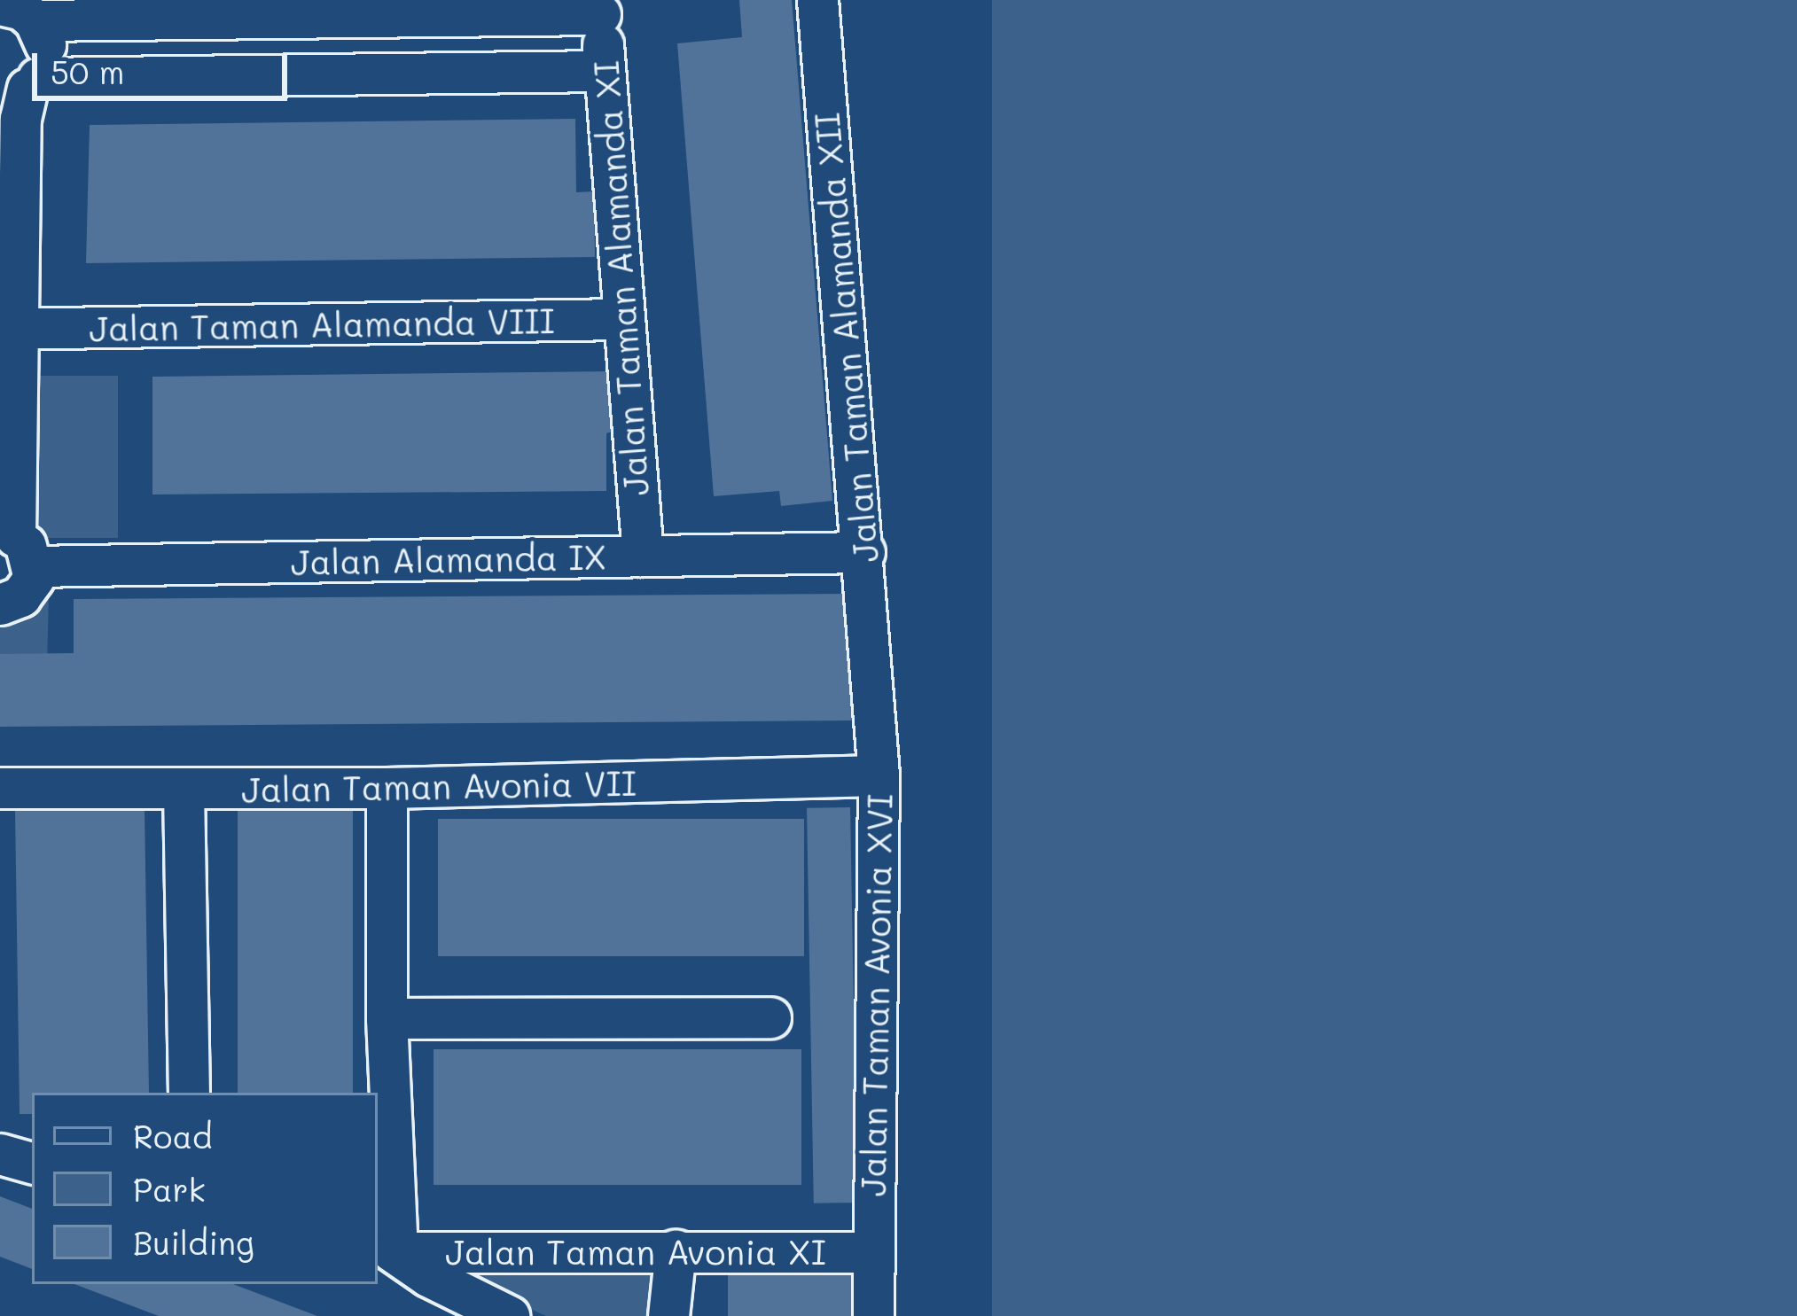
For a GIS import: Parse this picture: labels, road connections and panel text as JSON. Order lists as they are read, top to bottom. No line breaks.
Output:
{"streets":{"street":["Jalan Taman Alamanda XI","Jalan Taman Alamanda VIII","Jalan Taman Alamanda XII","Jalan Alamanda IX","Jalan Taman Avonia VII","Jalan Taman Avonia XVI","Jalan Taman Avonia XI"]},"crossings":[["Jalan Taman Alamanda XI","Jalan Taman Alamanda VIII"],["Jalan Taman Alamanda XI","Jalan Alamanda IX"],["Jalan Taman Alamanda XII","Jalan Alamanda IX"],["Jalan Taman Alamanda XII","Jalan Taman Avonia XVI"],["Jalan Taman Avonia VII","Jalan Taman Avonia XVI"],["Jalan Taman Avonia XVI","Jalan Taman Avonia XI"]],"legend":["Road","Park","Building"],"scale_bar":"50 m"}
